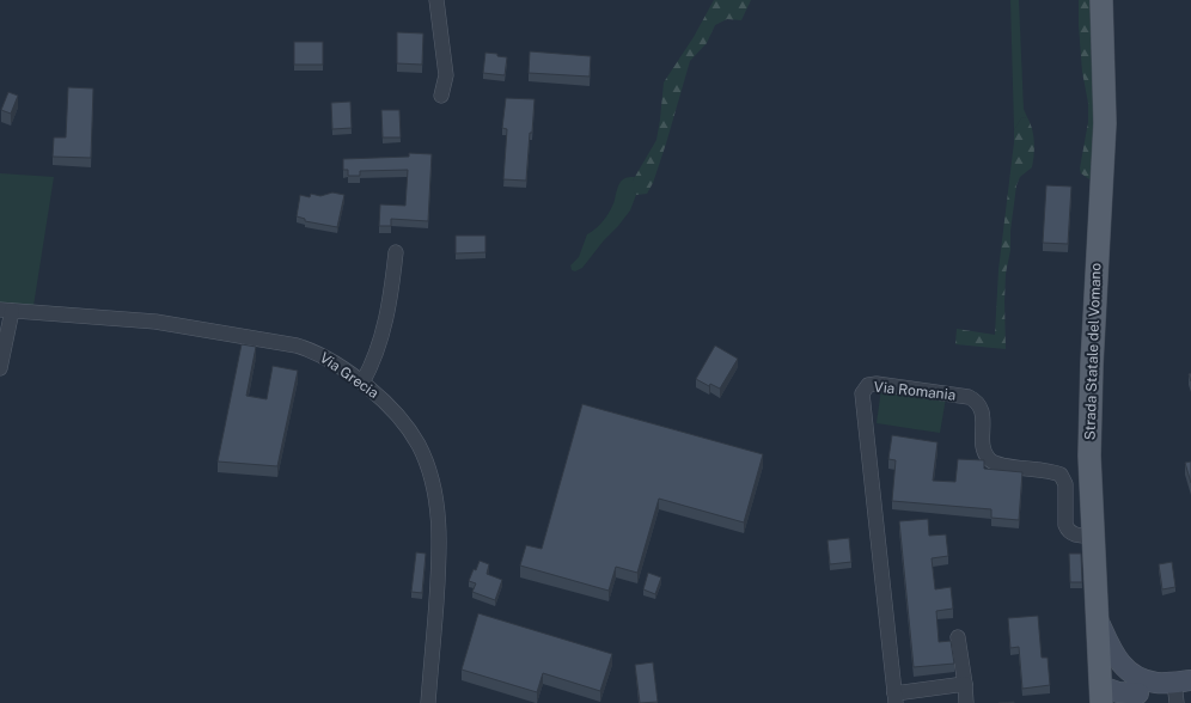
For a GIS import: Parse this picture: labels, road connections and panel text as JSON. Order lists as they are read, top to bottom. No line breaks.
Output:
{"streets":{"main road":["Strada Statale del Vomano"],"street":["Via Grecia","Via Romania"]},"crossings":[["Strada Statale del Vomano","Via Romania"]]}
